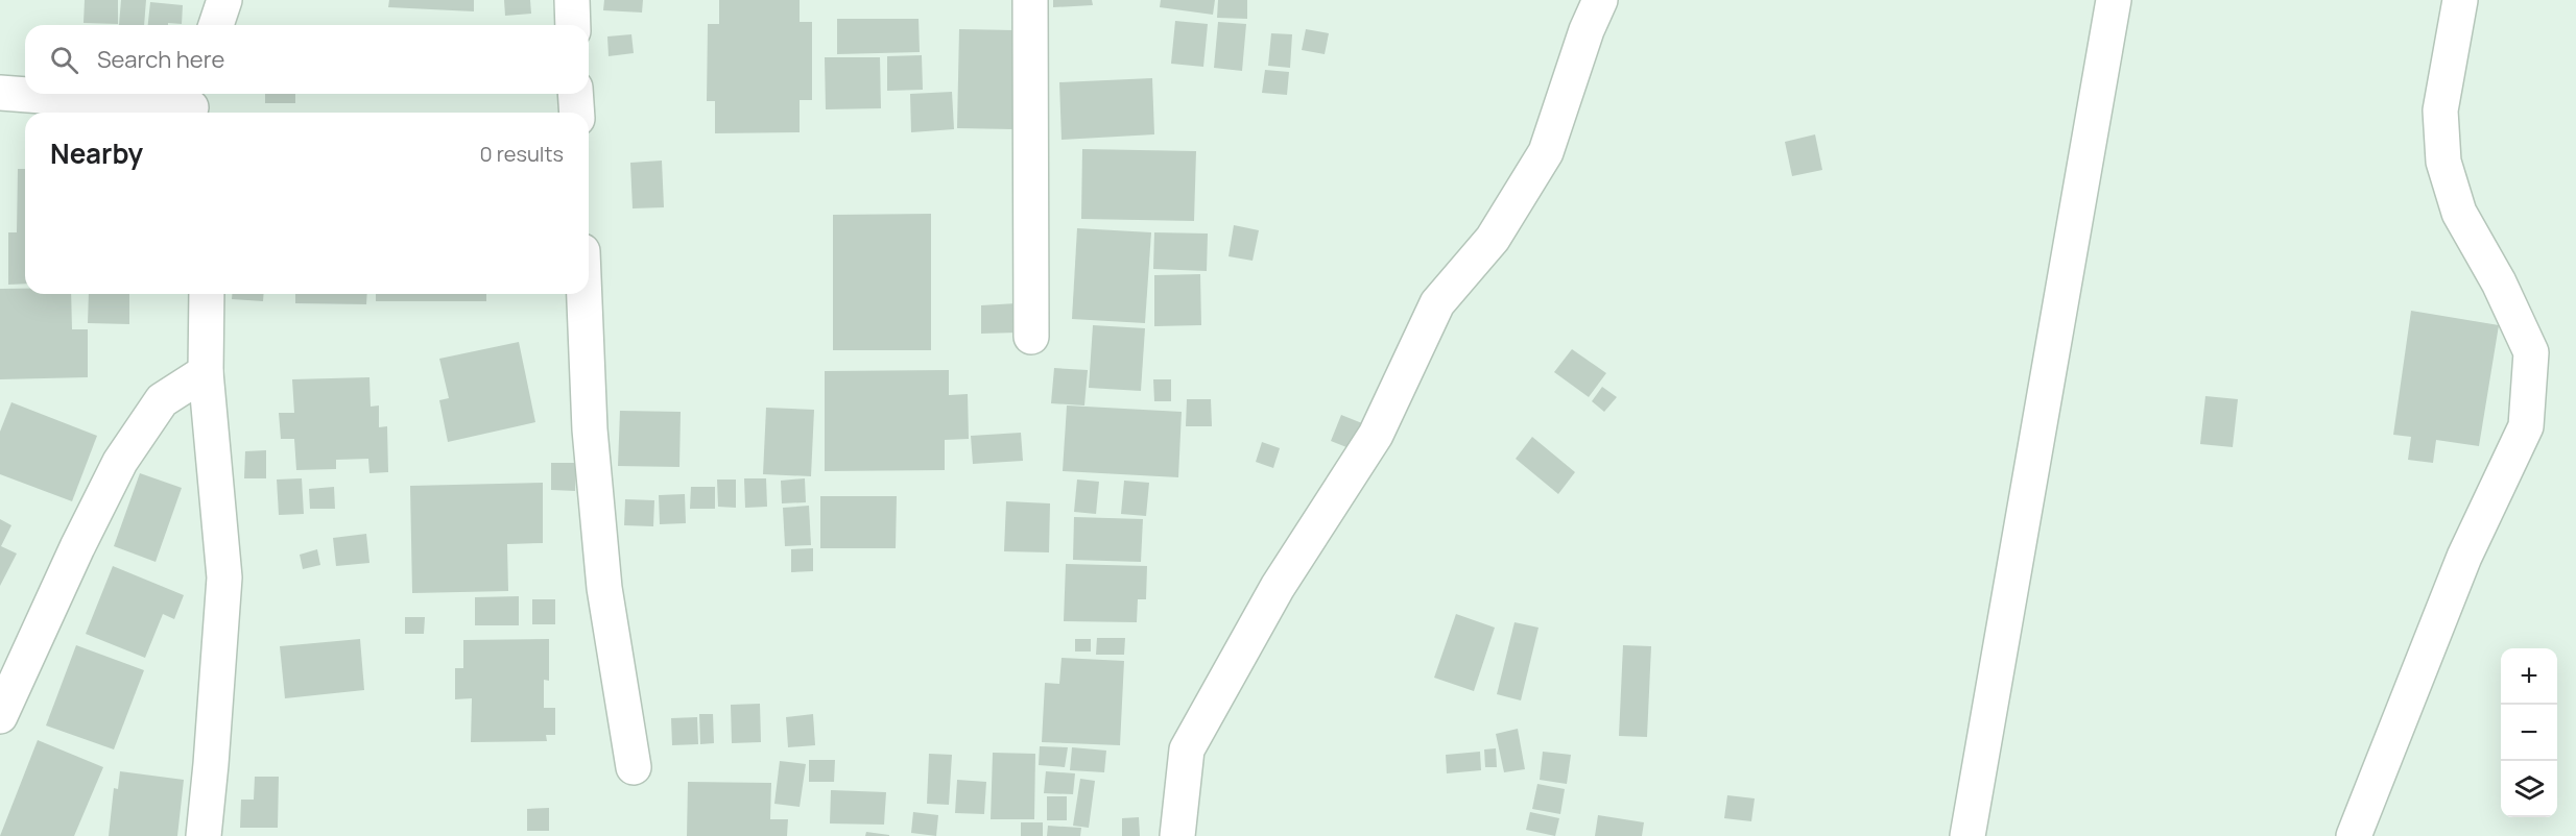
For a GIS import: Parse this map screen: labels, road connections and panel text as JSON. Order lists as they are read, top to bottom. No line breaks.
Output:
{"page":{"search":"Search here","heading":["Nearby","0 results"],"map_buttons":["+","−"]}}
